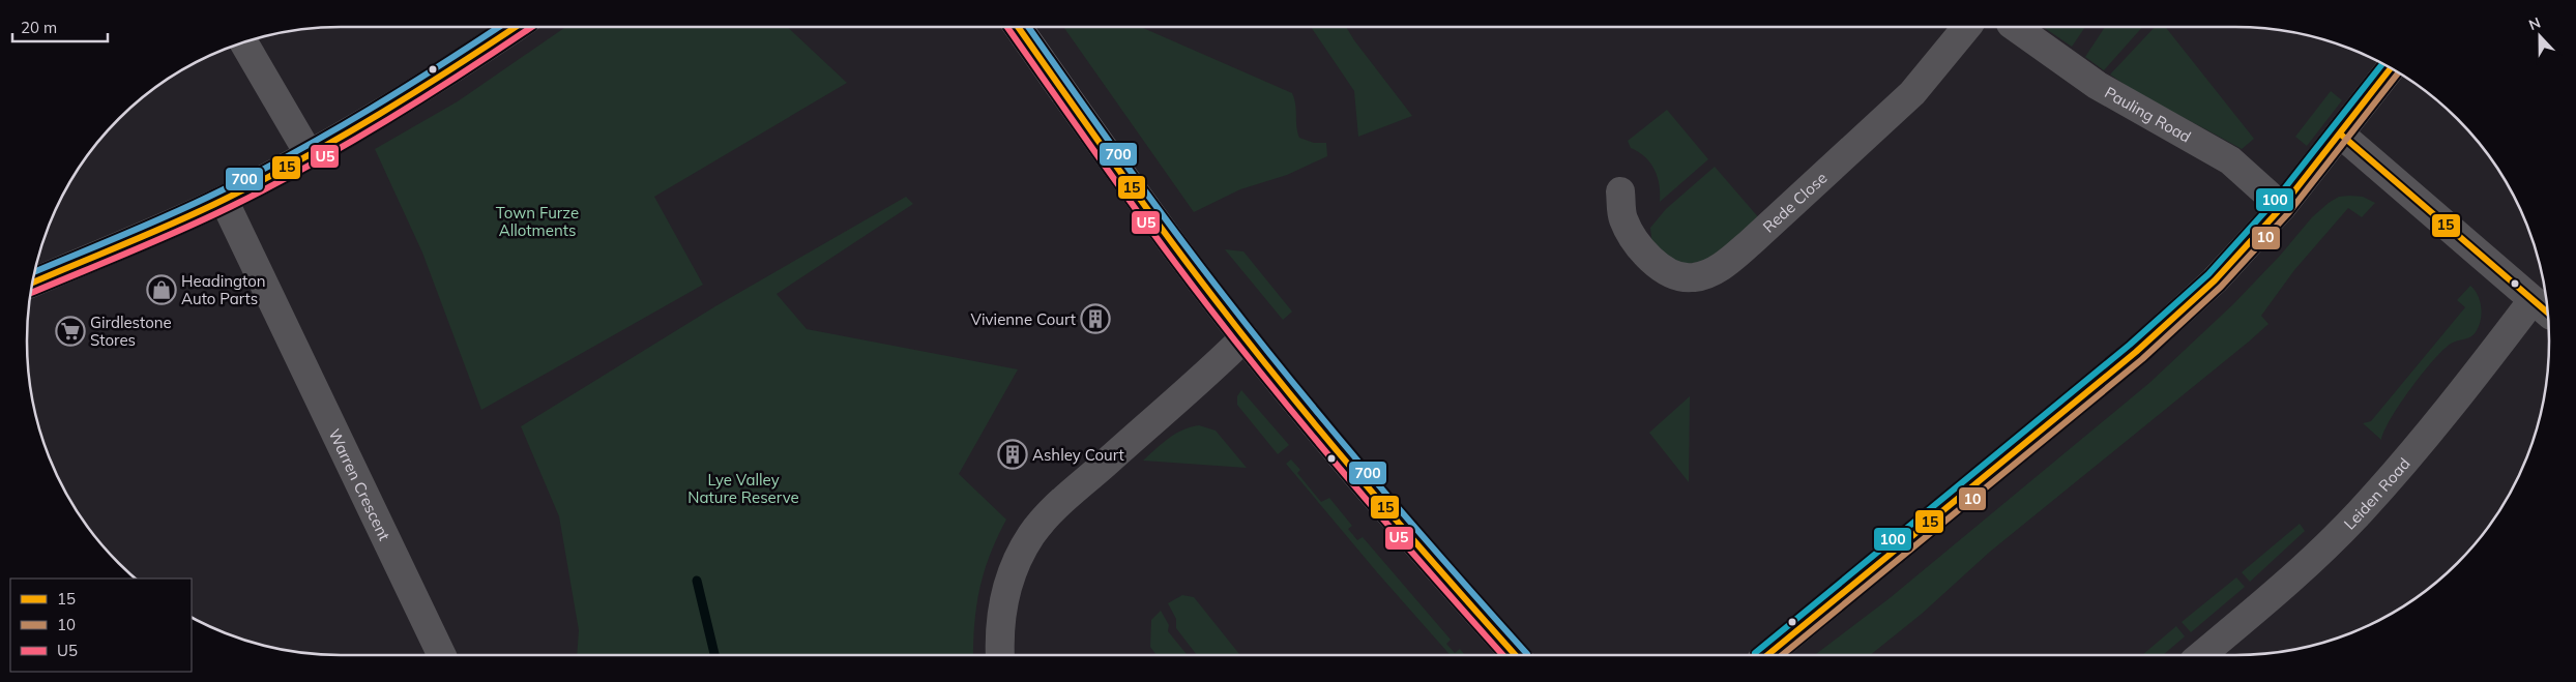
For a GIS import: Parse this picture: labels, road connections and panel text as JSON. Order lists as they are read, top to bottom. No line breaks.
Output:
{"streets":{"street":["Pauling Road","Rede Close","Warren Crescent","Leiden Road"]},"parks":["Town Furze Allotments","Lye Valley Nature Reserve"],"places":{"shop":["Headington Auto Parts"],"building":["Vivienne Court","Ashley Court"],"supermarket":["Girdlestone Stores"]},"lines":["transit line 15","transit line U5","transit line 700","transit line 100","transit line 10"],"legend":["15","10","U5"],"scale_bar":"20 m","north":"top"}
